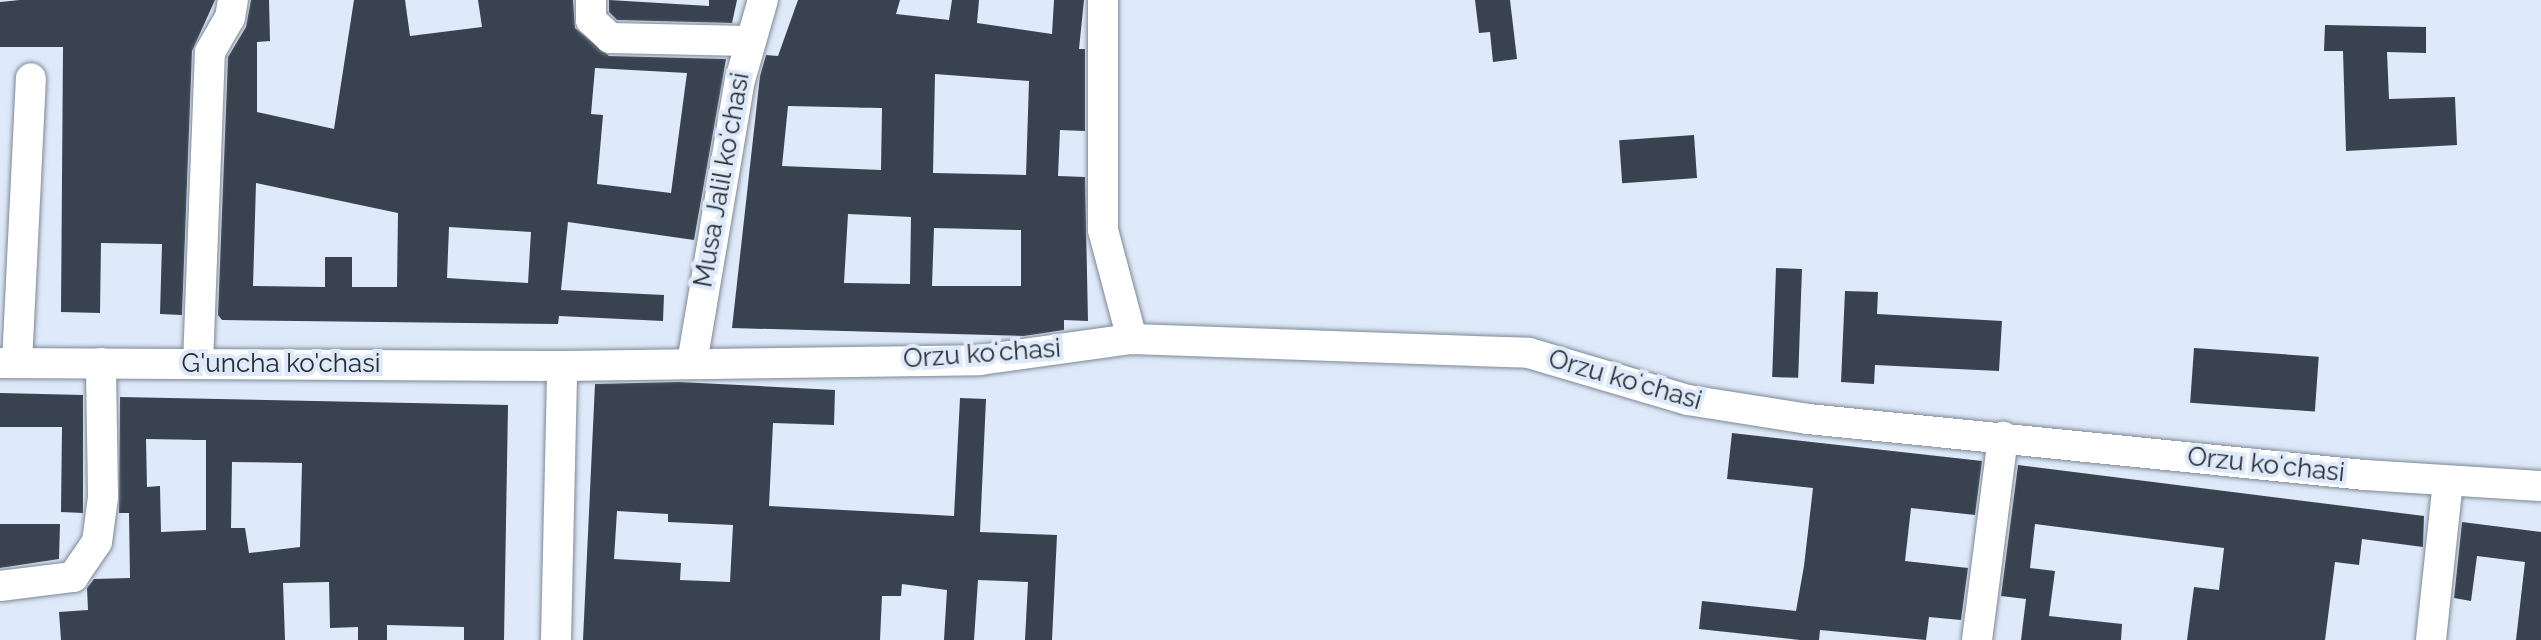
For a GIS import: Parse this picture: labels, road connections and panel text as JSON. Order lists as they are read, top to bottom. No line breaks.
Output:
{"streets":{"street":["Musa Jalil koʻchasi","Orzu koʻchasi","G'uncha ko'chasi"]},"crossings":[["Musa Jalil koʻchasi","Orzu koʻchasi"],["Orzu koʻchasi","G'uncha ko'chasi"]]}
